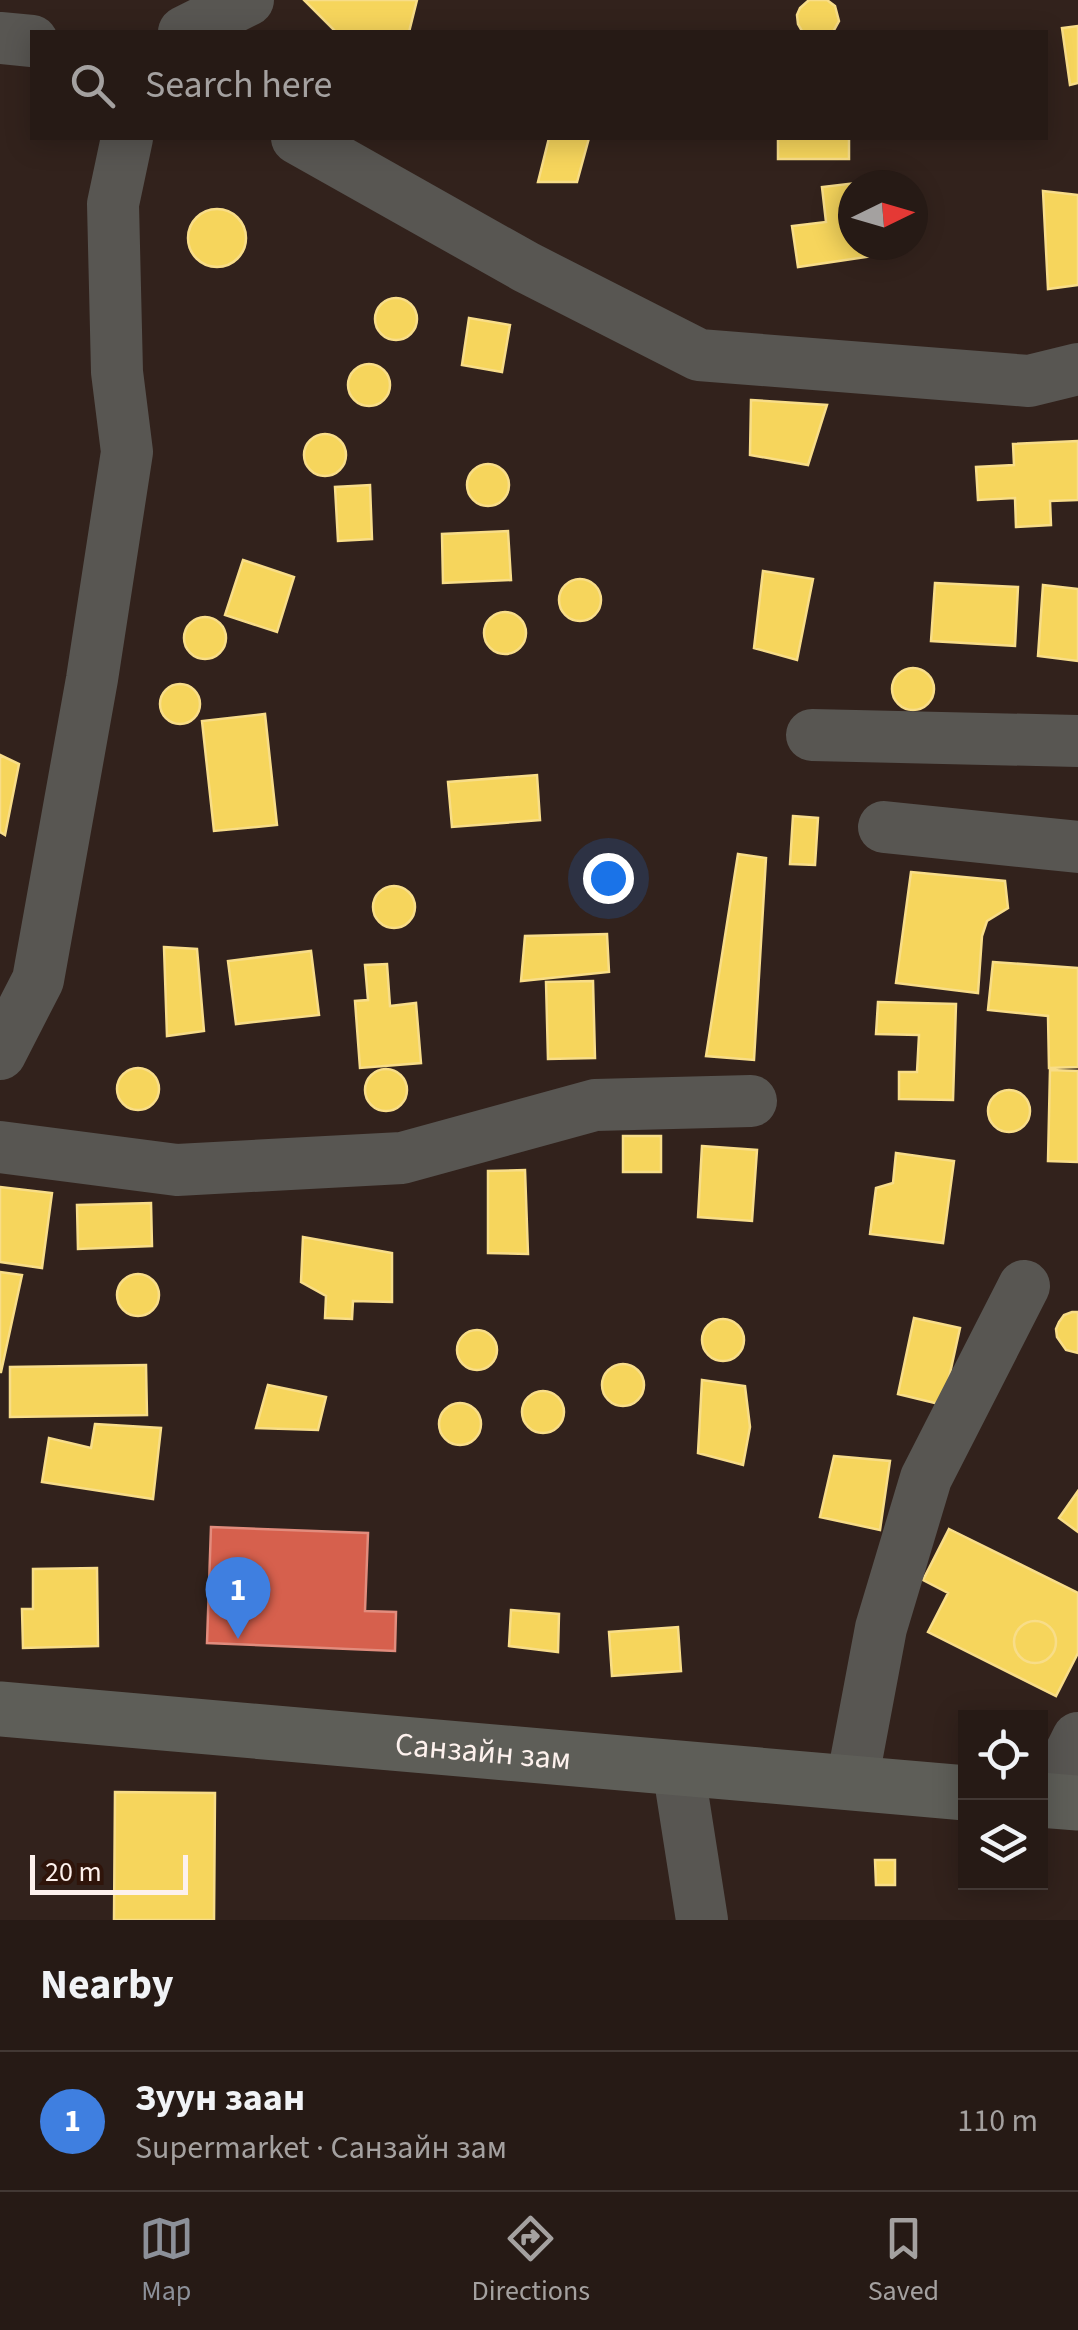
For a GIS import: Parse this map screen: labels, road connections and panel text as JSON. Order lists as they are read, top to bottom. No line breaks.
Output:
{"streets":{"main road":["Санзайн зам"]},"scale_bar":"20 m","north":"right","page":{"search":"Search here","pins":"1","scale":"20 m","heading":"Nearby","list":[{"mark":"1","name":"Зуун заан","note":"Supermarket · Санзайн зам","value":"110 m"}],"nav":["Map","Directions","Saved"]}}
